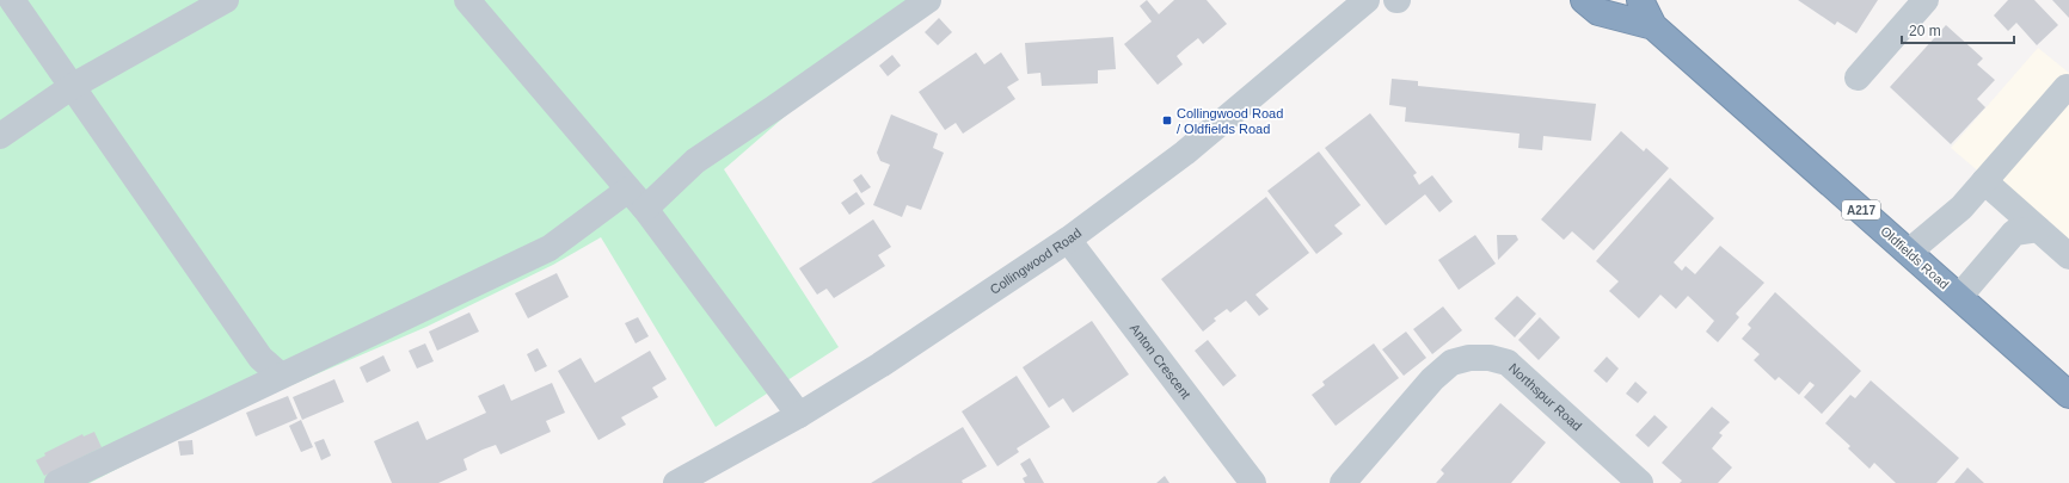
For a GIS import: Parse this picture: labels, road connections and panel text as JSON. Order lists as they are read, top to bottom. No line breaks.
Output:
{"streets":{"highway":["A217","Oldfields Road"],"street":["Collingwood Road","Anton Crescent","Northspur Road"]},"crossings":[["Collingwood Road","Anton Crescent"]],"places":{"transit":["Collingwood Road / Oldfields Road"]},"scale_bar":"20 m"}
